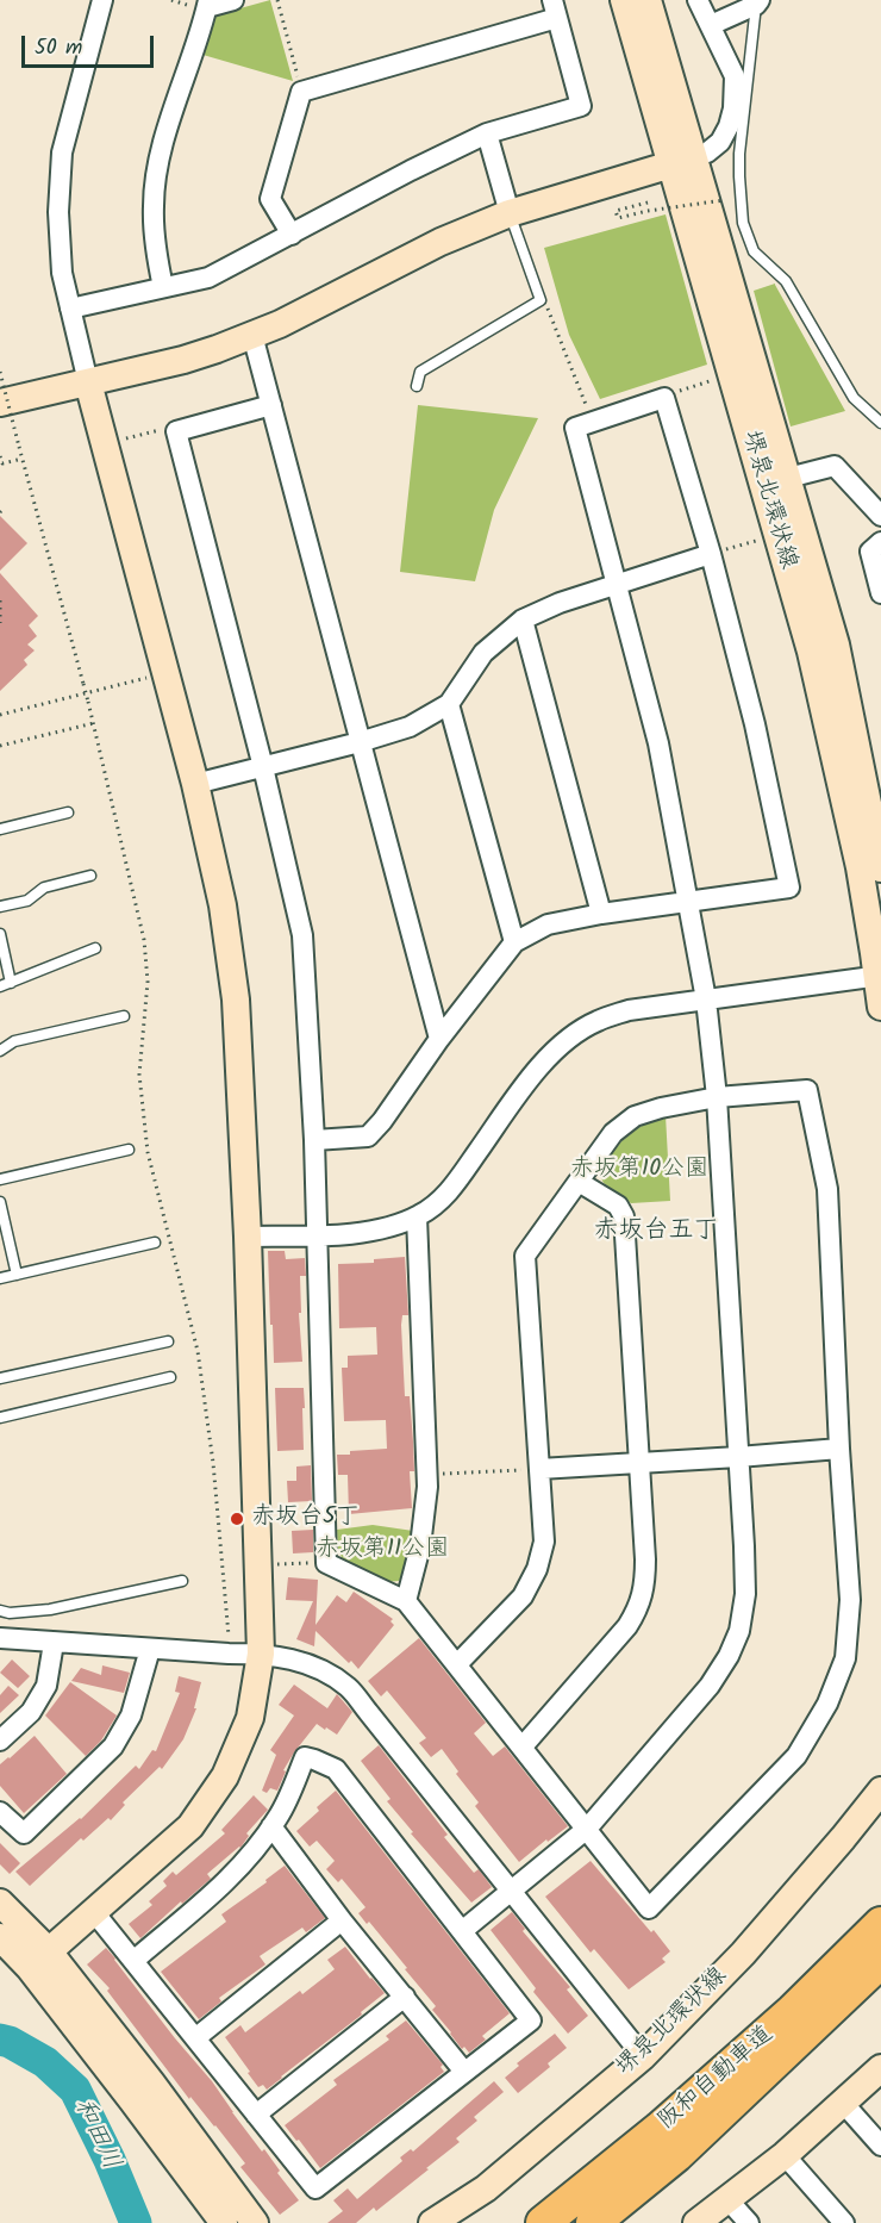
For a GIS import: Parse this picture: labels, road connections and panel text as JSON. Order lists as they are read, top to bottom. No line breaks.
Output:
{"streets":{"highway":["阪和自動車道"],"street":["堺泉北環状線"]},"districts":["赤坂台五丁"],"water":["和田川"],"parks":["赤坂第10公園","赤坂第11公園"],"places":["赤坂台5丁"],"scale_bar":"50 m"}
